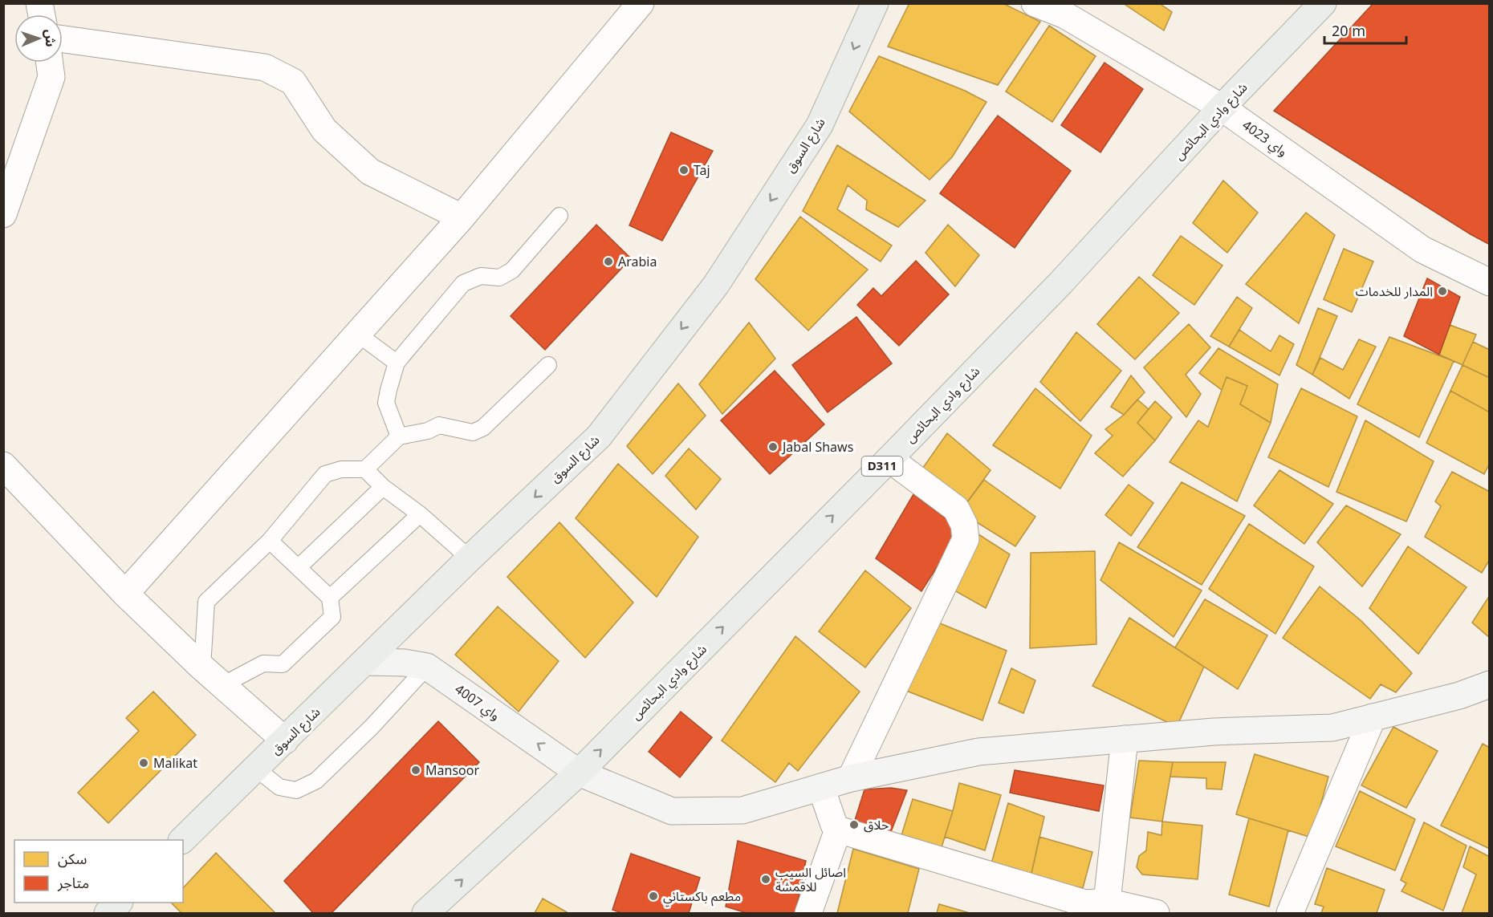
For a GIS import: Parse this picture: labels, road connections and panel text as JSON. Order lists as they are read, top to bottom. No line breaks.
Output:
{"streets":{"main road":["شارع وادي البحائص","شارع السوق","D311"],"street":["واي 4023","واي 4007"]},"crossings":[["شارع وادي البحائص","واي 4023"],["شارع وادي البحائص","واي 4007"],["شارع السوق","واي 4007"]],"one_way":["شارع وادي البحائص","شارع السوق"],"places":["Taj","Arabia","المدار للخدمات","Jabal Shaws","Malikat","Mansoor","حلاق","اصائل السيب للاقمشة","مطعم باكستاني"],"legend":["سكن","متاجر"],"scale_bar":"20 m","north":"right"}
